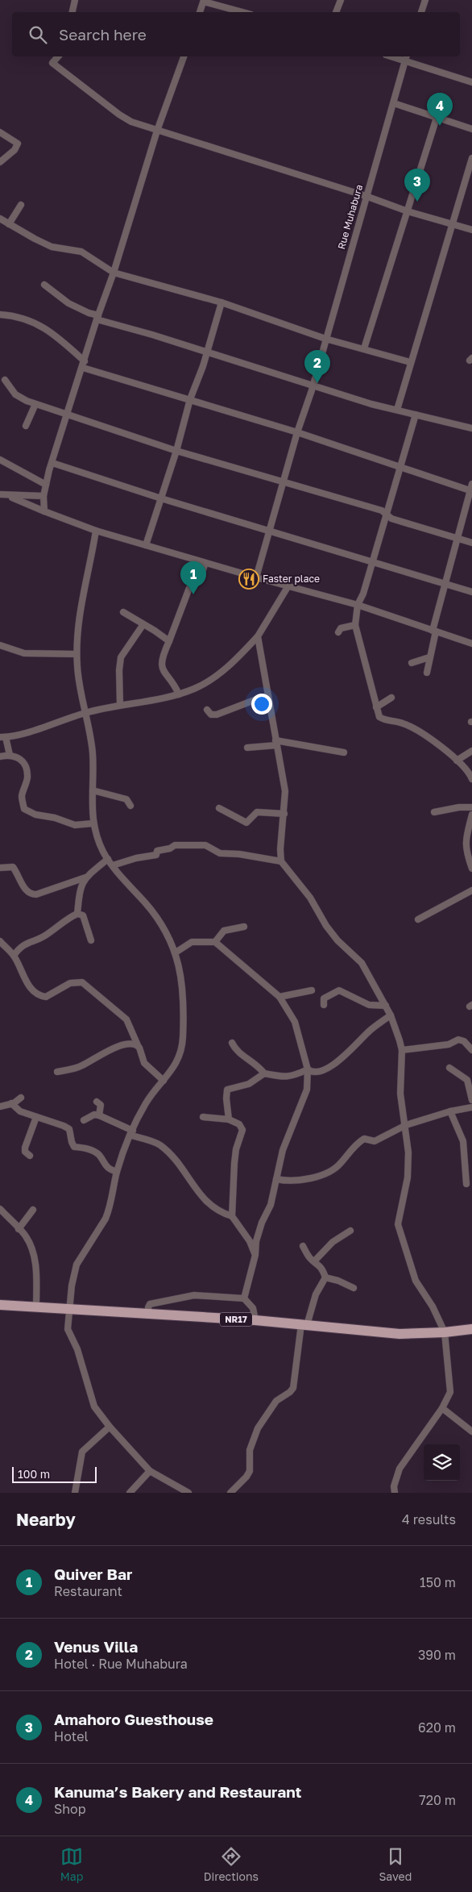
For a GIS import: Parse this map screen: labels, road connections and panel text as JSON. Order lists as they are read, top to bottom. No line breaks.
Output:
{"streets":{"main road":["NR17"],"street":["Rue Muhabura"]},"places":{"restaurant":["Faster place"]},"scale_bar":"100 m","page":{"search":"Search here","pins":["4","3","2","1"],"scale":"100 m","heading":["Nearby","4 results"],"list":[{"mark":"1","name":"Quiver Bar","note":"Restaurant","value":"150 m"},{"mark":"2","name":"Venus Villa","note":"Hotel · Rue Muhabura","value":"390 m"},{"mark":"3","name":"Amahoro Guesthouse","note":"Hotel","value":"620 m"},{"mark":"4","name":"Kanuma’s Bakery and Restaurant","note":"Shop","value":"720 m"}],"nav":["Map","Directions","Saved"]}}
